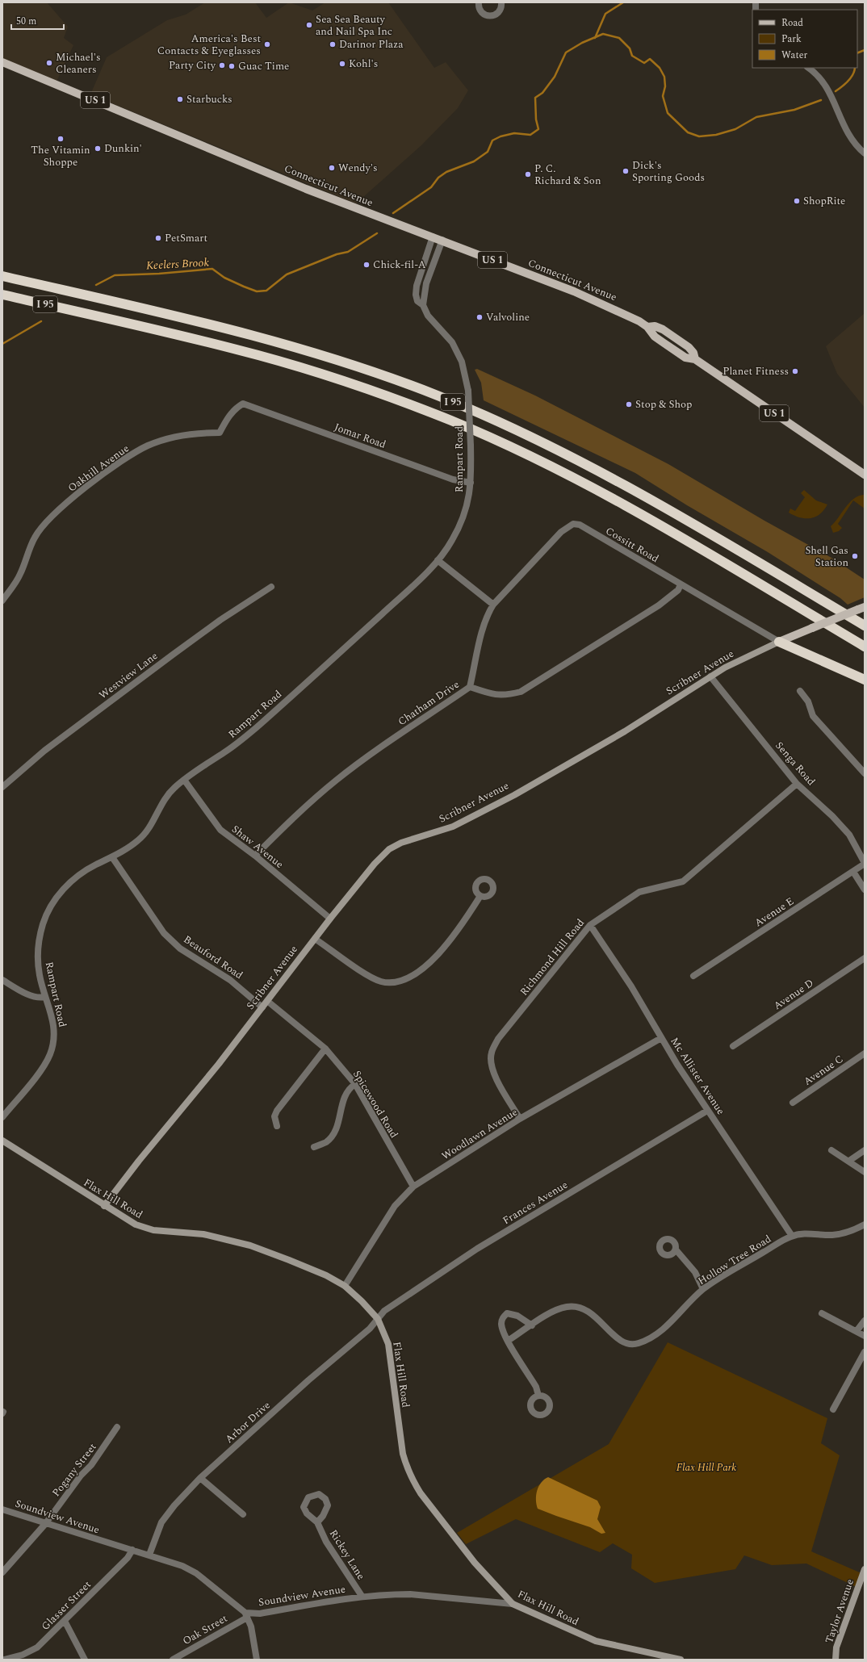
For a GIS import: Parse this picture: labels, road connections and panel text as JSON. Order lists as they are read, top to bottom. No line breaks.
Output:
{"streets":{"highway":["I 95"],"main road":["US 1","Connecticut Avenue","Scribner Avenue"],"street":["Jomar Road","Rampart Road","Oakhill Avenue","Cossitt Road","Westview Lane","Chatham Drive","Senga Road","Shaw Avenue","Avenue E","Beauford Road","Richmond Hill Road","Avenue D","Avenue C","Mc Allister Avenue","Spicewood Road","Woodlawn Avenue","Flax Hill Road","Frances Avenue","Hollow Tree Road","Arbor Drive","Pogany Street","Soundview Avenue","Rickey Lane","Glasser Street","Taylor Avenue","Oak Street"]},"crossings":[["Connecticut Avenue","Rampart Road"],["Jomar Road","Rampart Road"],["Jomar Road","Oakhill Avenue"],["Rampart Road","Shaw Avenue"],["Rampart Road","Beauford Road"],["Cossitt Road","Scribner Avenue"],["Cossitt Road","Chatham Drive"],["Scribner Avenue","Senga Road"],["Scribner Avenue","Shaw Avenue"],["Scribner Avenue","Beauford Road"],["Scribner Avenue","Spicewood Road"],["Scribner Avenue","Flax Hill Road"],["Chatham Drive","Shaw Avenue"],["Senga Road","Avenue E"],["Senga Road","Richmond Hill Road"],["Richmond Hill Road","Mc Allister Avenue"],["Richmond Hill Road","Woodlawn Avenue"],["Mc Allister Avenue","Woodlawn Avenue"],["Mc Allister Avenue","Frances Avenue"],["Mc Allister Avenue","Hollow Tree Road"],["Spicewood Road","Woodlawn Avenue"],["Woodlawn Avenue","Flax Hill Road"],["Flax Hill Road","Frances Avenue"],["Flax Hill Road","Arbor Drive"],["Flax Hill Road","Soundview Avenue"],["Frances Avenue","Arbor Drive"],["Arbor Drive","Soundview Avenue"],["Pogany Street","Soundview Avenue"],["Soundview Avenue","Rickey Lane"],["Soundview Avenue","Glasser Street"],["Soundview Avenue","Oak Street"]],"water":["Keelers Brook"],"parks":["Flax Hill Park"],"places":["Sea Sea Beauty and Nail Spa Inc","America's Best Contacts & Eyeglasses","Darinor Plaza","Michael's Cleaners","Kohl's","Party City","Guac Time","Starbucks","The Vitamin Shoppe","Dunkin'","Wendy's","Dick's Sporting Goods","P. C. Richard & Son","ShopRite","PetSmart","Chick-fil-A","Valvoline","Planet Fitness","Stop & Shop","Shell Gas Station"],"legend":["Road","Park","Water"],"scale_bar":"50 m"}
